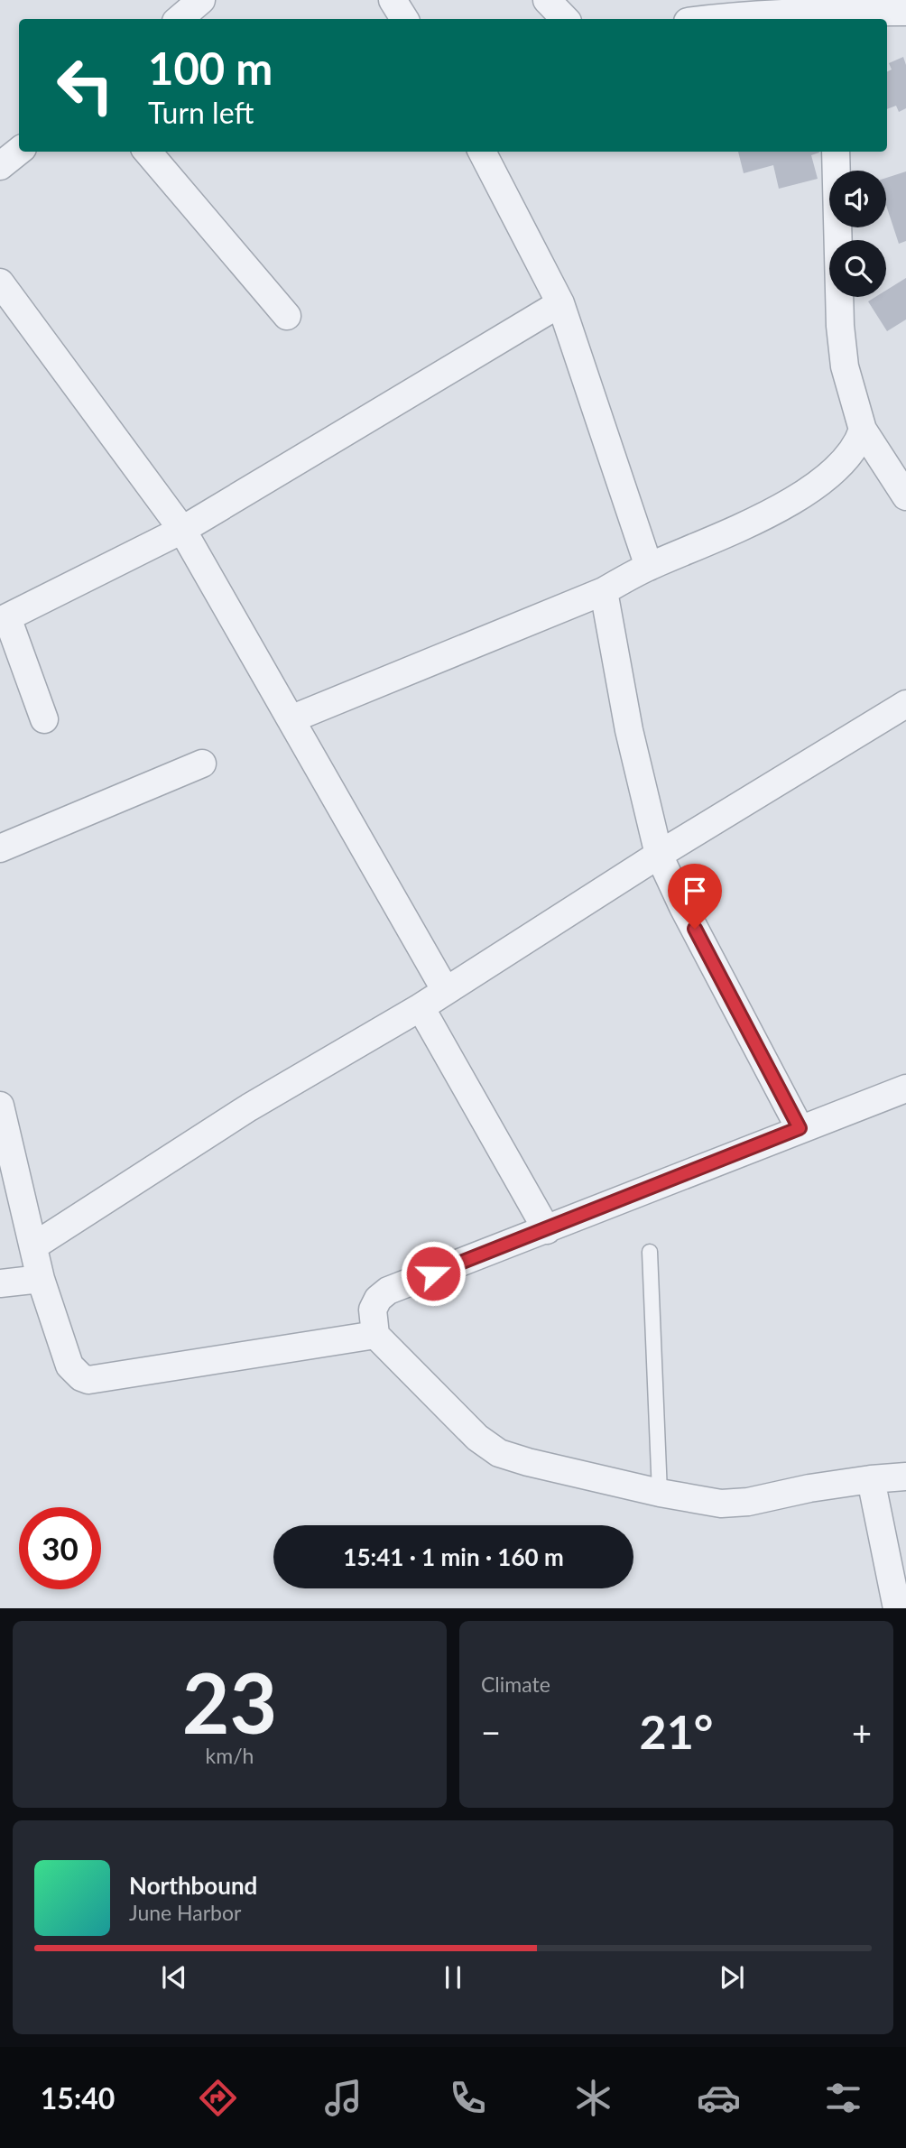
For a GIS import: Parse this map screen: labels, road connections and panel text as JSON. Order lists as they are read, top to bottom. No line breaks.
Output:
{"page":{"turn":["100 m","Turn left"],"limit":"30","trip":"15:41 · 1 min · 160 m","tile":[["23","km/h"],"Climate"],"heat":["−","21°","+"],"song":["Northbound","June Harbor"],"tabs":"15:40"}}
